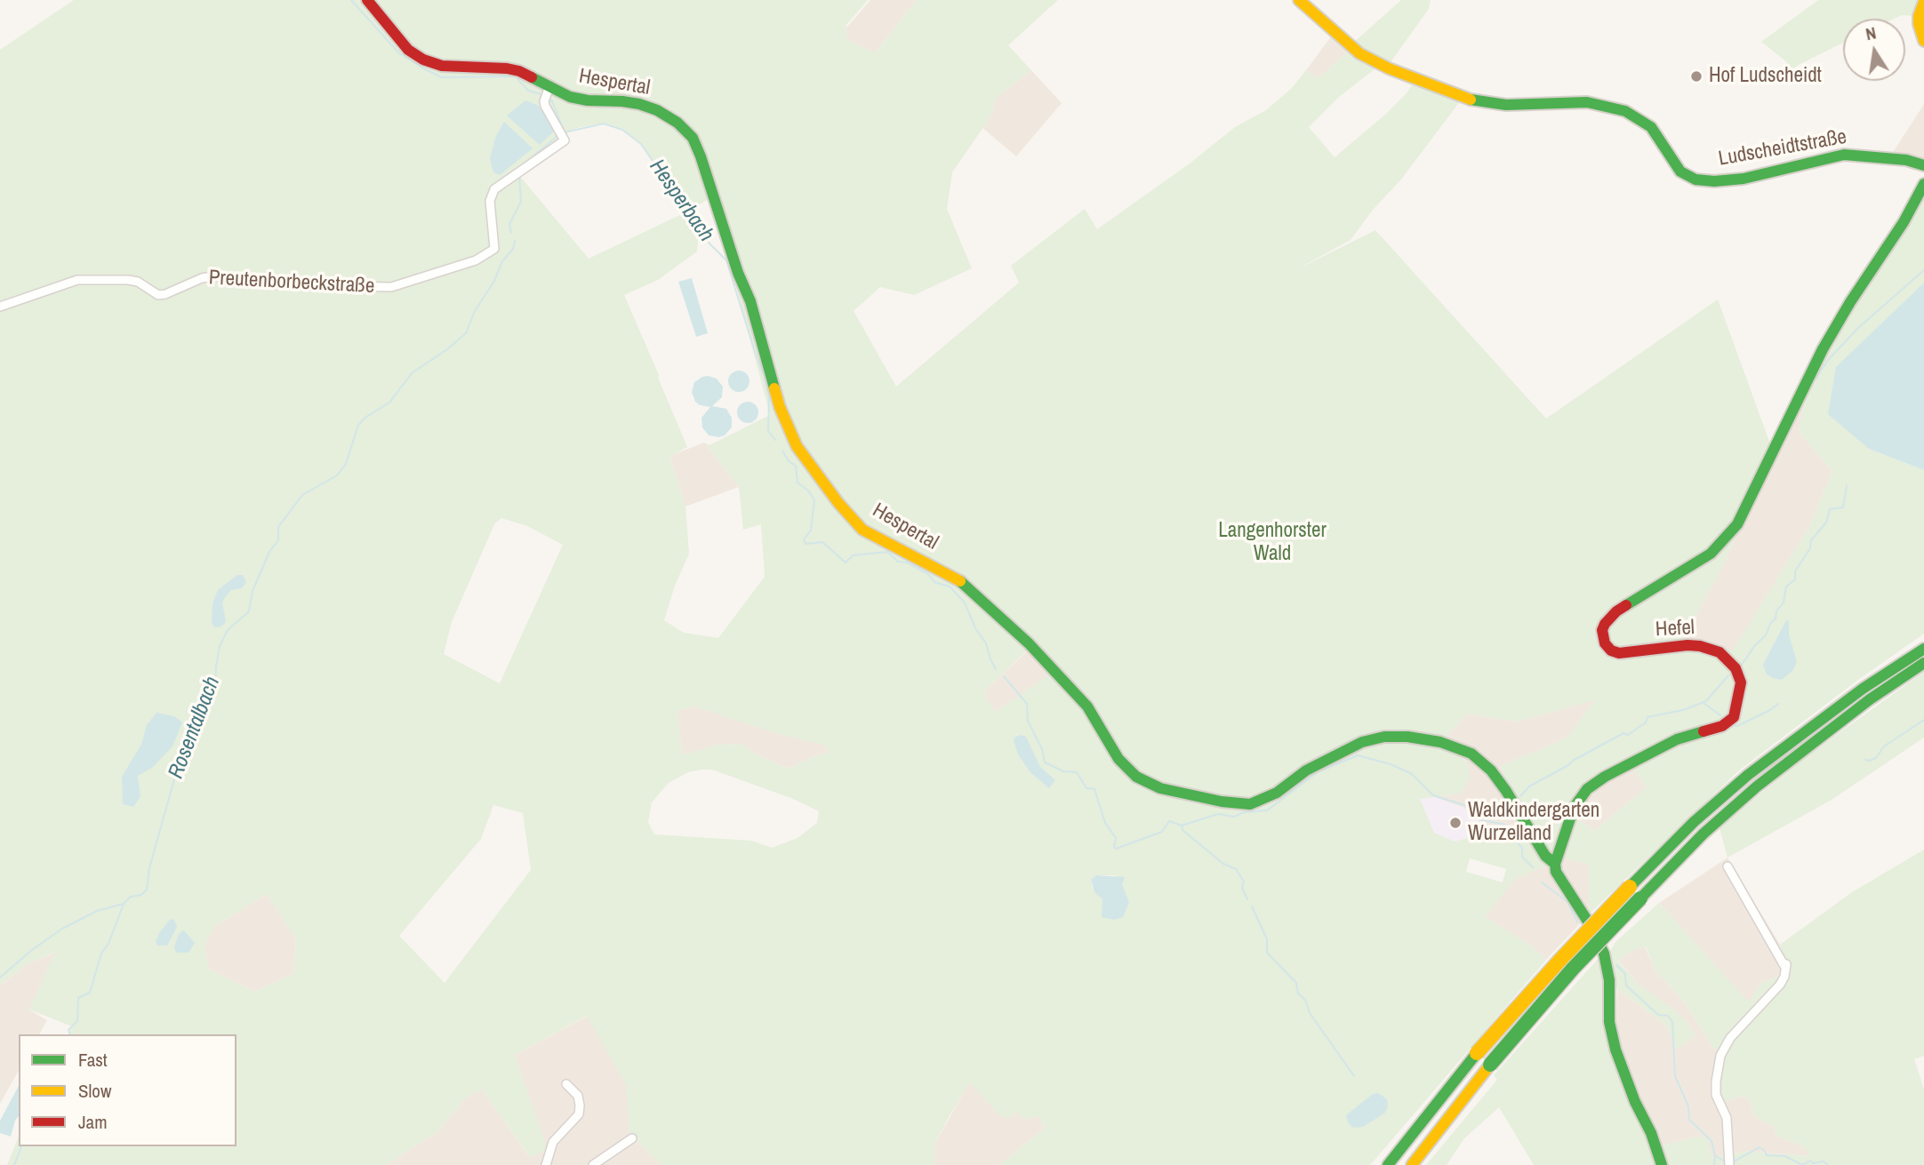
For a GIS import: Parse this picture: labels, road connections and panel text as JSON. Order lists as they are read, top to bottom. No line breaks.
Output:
{"streets":{"main road":["Hespertal","Ludscheidtstraße","Hefel"],"street":["Preutenborbeckstraße"]},"crossings":[["Hespertal","Preutenborbeckstraße"],["Hespertal","Hefel"]],"water":["Hesperbach","Rosentalbach"],"parks":["Langenhorster Wald"],"places":["Hof Ludscheidt","Waldkindergarten Wurzelland"],"legend":["Fast","Slow","Jam"],"north":"top"}
